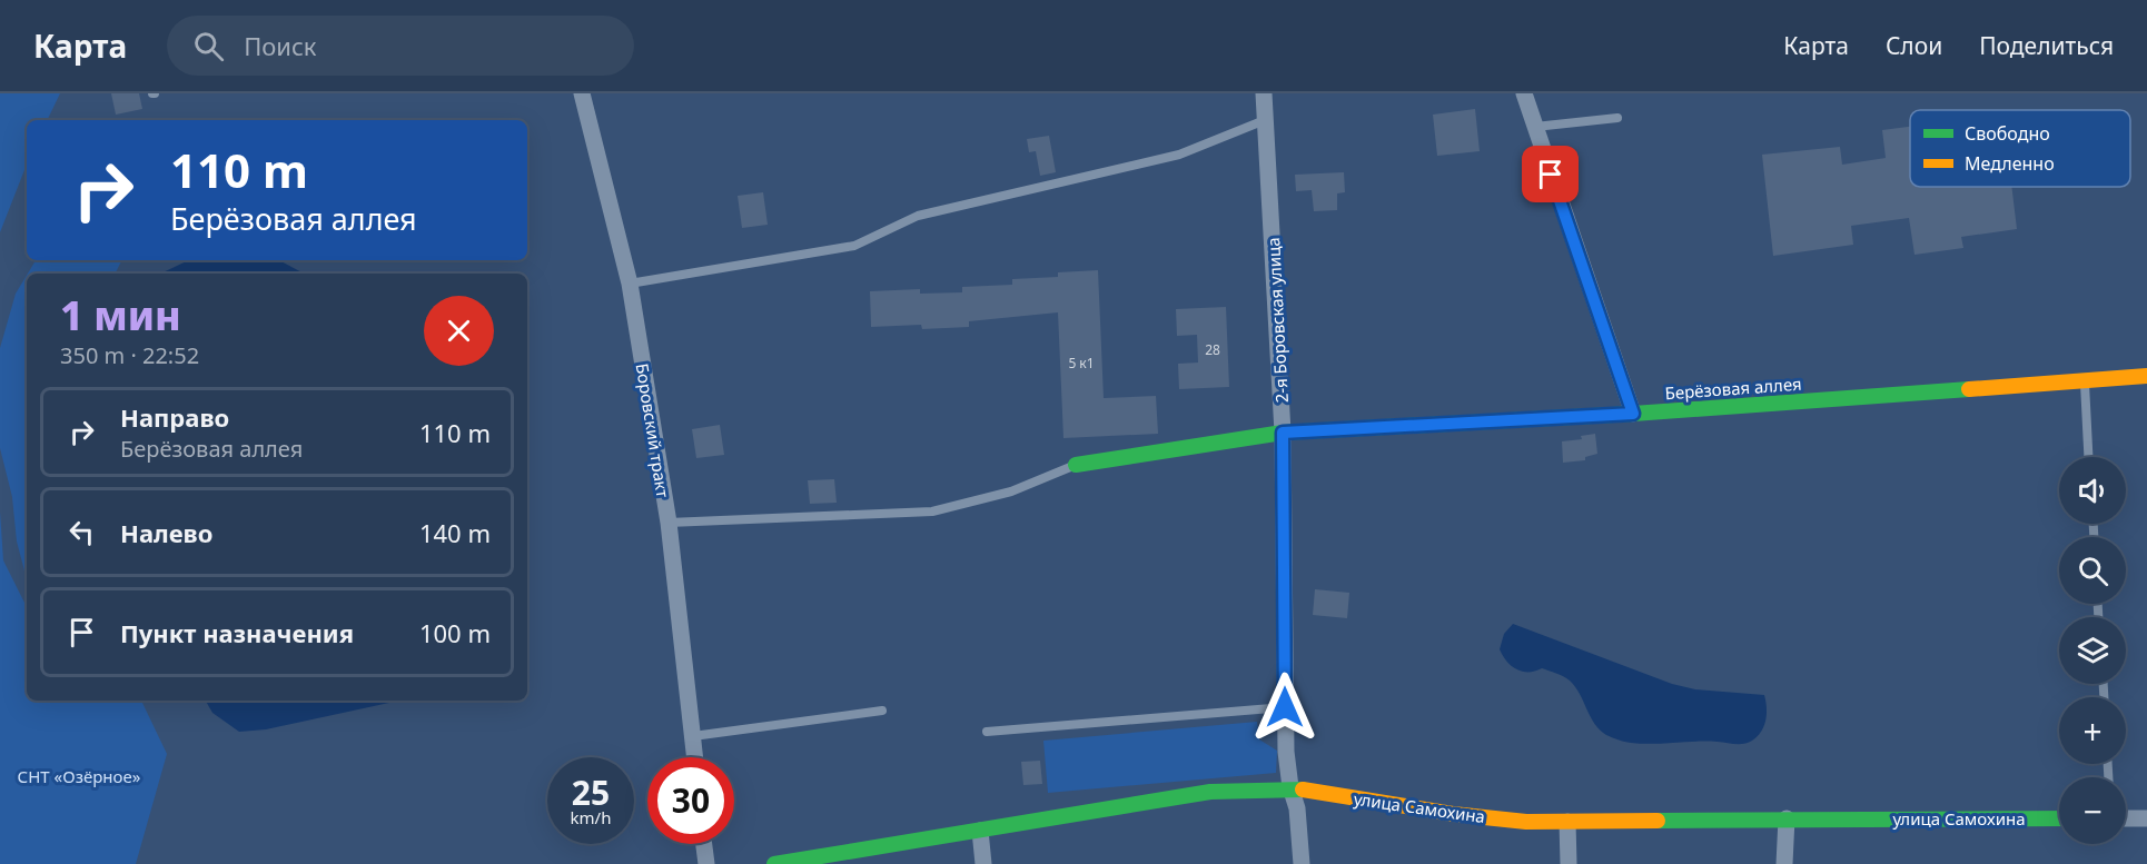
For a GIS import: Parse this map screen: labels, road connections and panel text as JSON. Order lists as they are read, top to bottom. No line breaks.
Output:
{"streets":{"street":["2-я Боровская улица","Берёзовая аллея","Боровский тракт","улица Самохина"]},"crossings":[["2-я Боровская улица","Берёзовая аллея"],["2-я Боровская улица","улица Самохина"]],"parks":["СНТ «Озёрное»"],"house_numbers":["28","5 к1"],"legend":["Свободно","Медленно"],"page":{"header":"Карта","search":"Поиск","nav":["Карта","Слои","Поделиться"],"turn":["110 m","Берёзовая аллея"],"heading":["1 мин","350 m · 22:52"],"list":[{"name":"Направо","note":"Берёзовая аллея","value":"110 m"},{"name":"Налево","value":"140 m"},{"name":"Пункт назначения","value":"100 m"}],"map_buttons":["+","−"],"speed":"25 km/h","limit":"30"}}
